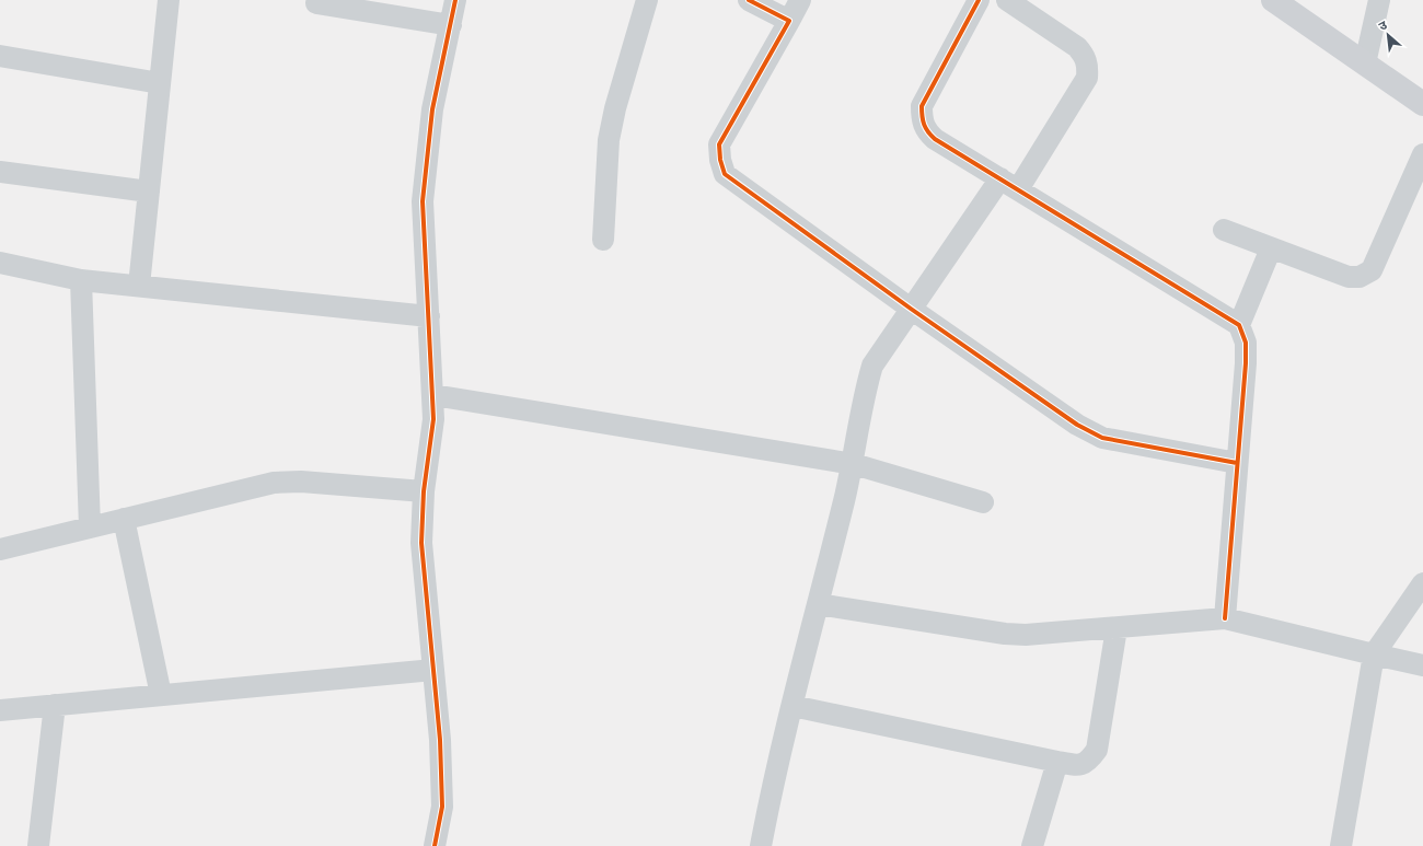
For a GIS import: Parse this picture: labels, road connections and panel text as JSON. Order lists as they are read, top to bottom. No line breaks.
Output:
{"north":"top left"}
